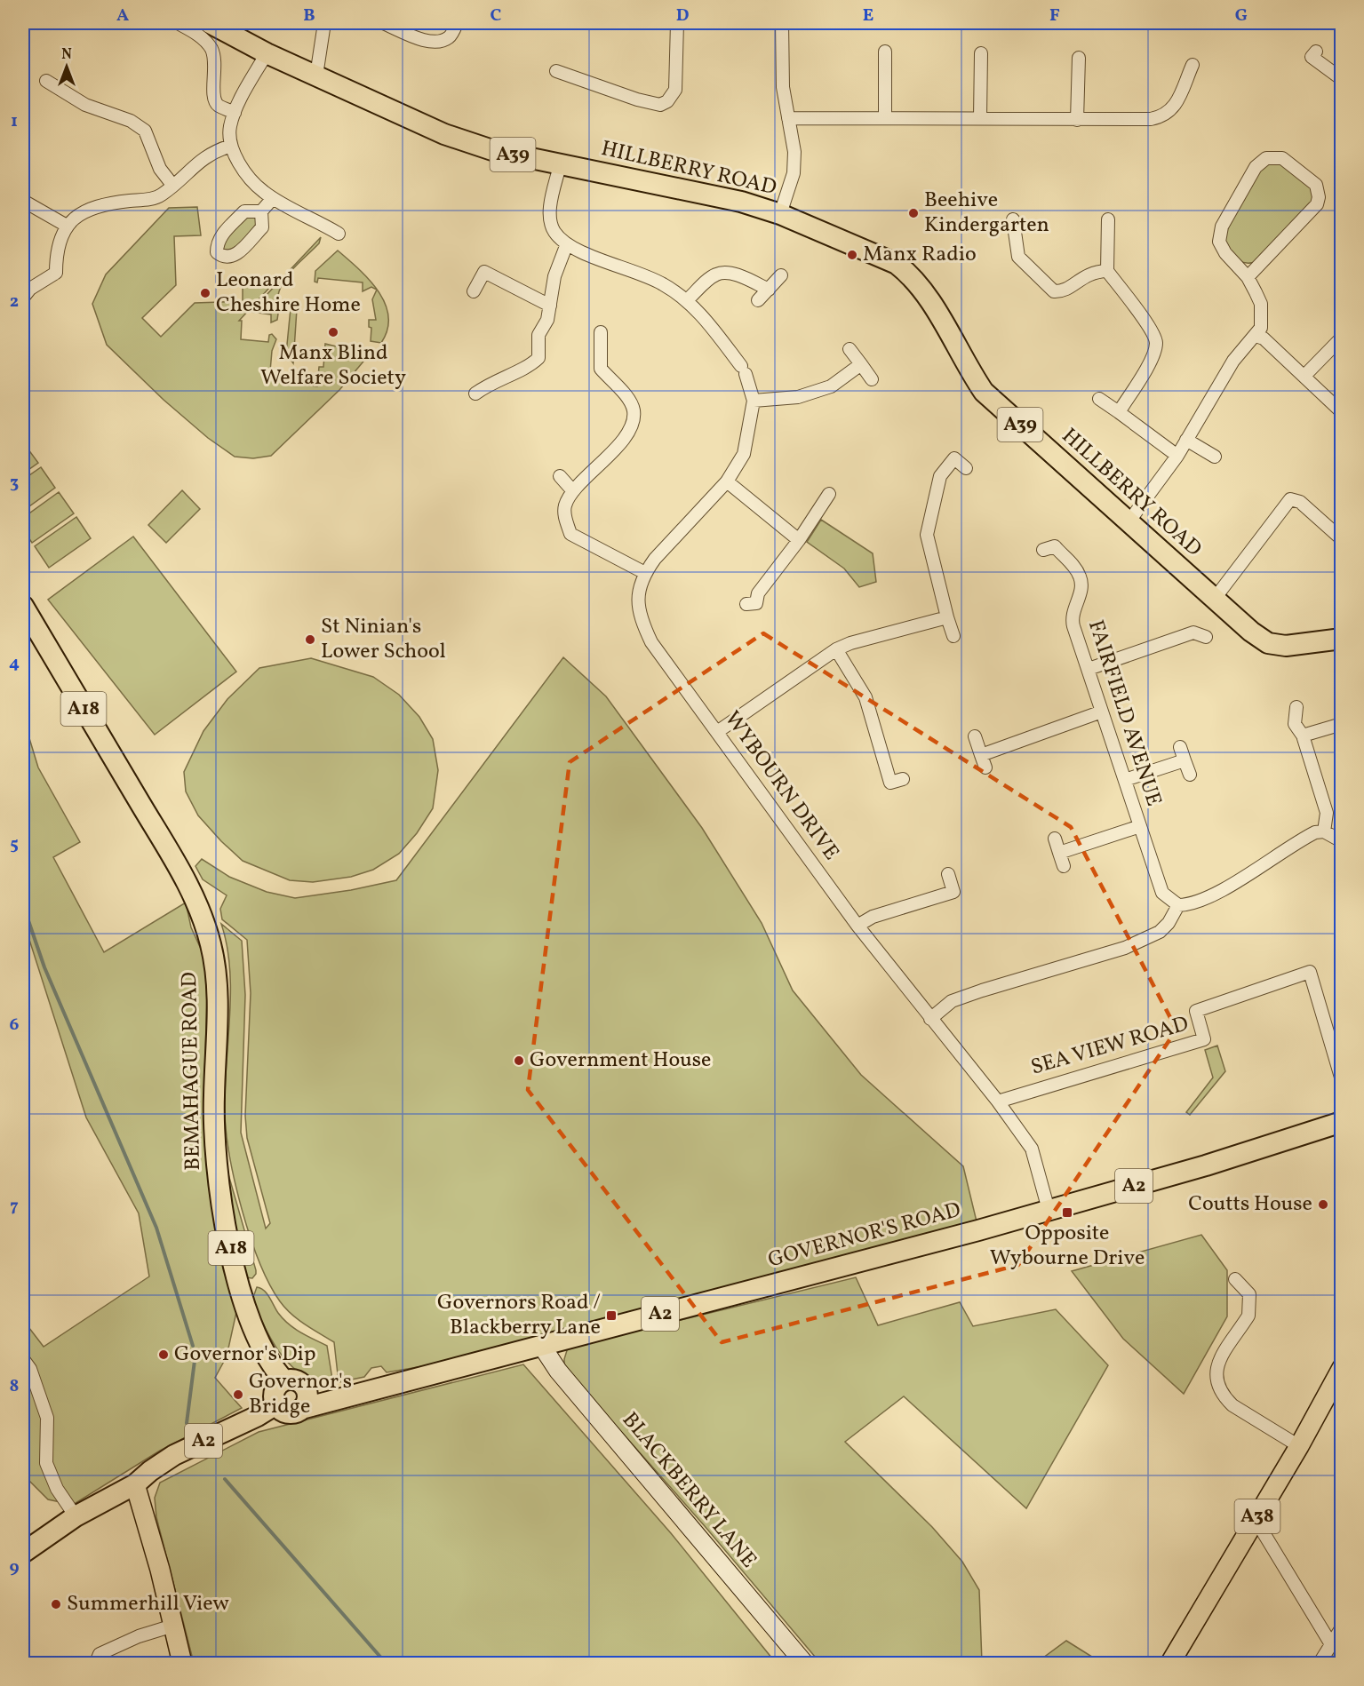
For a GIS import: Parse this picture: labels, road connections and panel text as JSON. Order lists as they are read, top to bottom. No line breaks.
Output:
{"streets":{"highway":["A39","HILLBERRY ROAD","A18","BEMAHAGUE ROAD","A2","GOVERNOR'S ROAD"],"main road":["BLACKBERRY LANE","A38"],"street":["FAIRFIELD AVENUE","WYBOURN DRIVE","SEA VIEW ROAD"]},"crossings":[["WYBOURN DRIVE","SEA VIEW ROAD"],["WYBOURN DRIVE","GOVERNOR'S ROAD"],["BEMAHAGUE ROAD","A2"],["BEMAHAGUE ROAD","GOVERNOR'S ROAD"],["A2","GOVERNOR'S ROAD"],["GOVERNOR'S ROAD","BLACKBERRY LANE"]],"places":{"other":["Beehive Kindergarten","Manx Radio","Leonard Cheshire Home","Manx Blind Welfare Society","St Ninian's Lower School","Government House","Coutts House","Governor's Dip","Governor's Bridge","Summerhill View"],"transit":["Opposite Wybourne Drive","Governors Road / Blackberry Lane"]},"north":"top","grid":{"columns":["A","B","C","D","E","F","G"],"rows":["1","2","3","4","5","6","7","8","9"]}}
